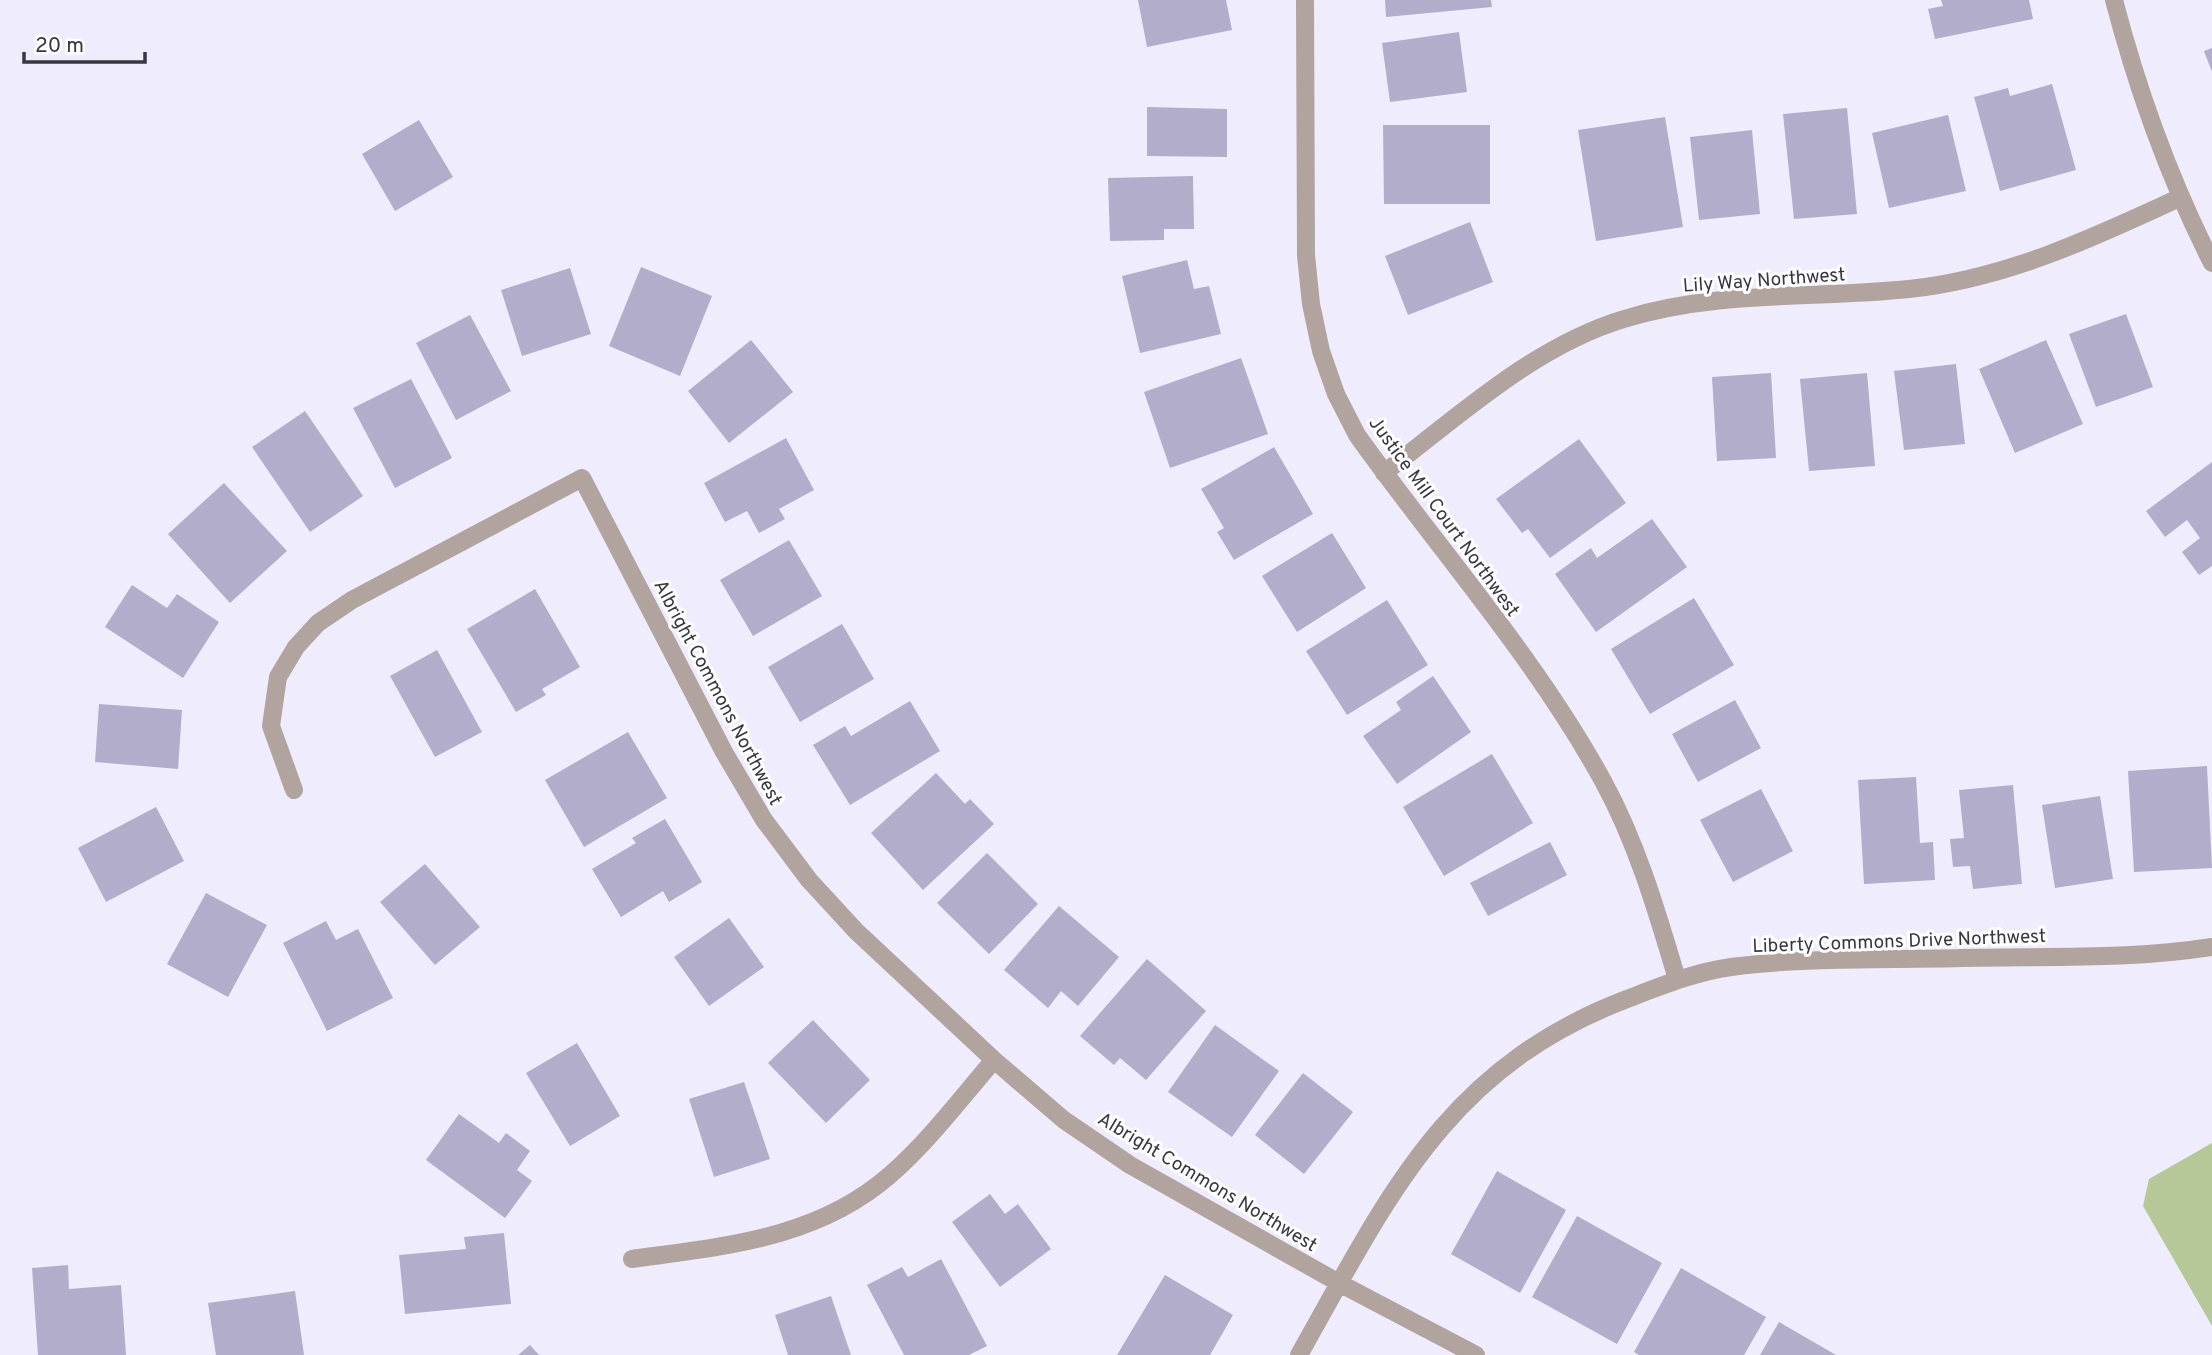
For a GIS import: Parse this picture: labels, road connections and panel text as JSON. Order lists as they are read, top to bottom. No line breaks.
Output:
{"streets":{"street":["Lily Way Northwest","Justice Mill Court Northwest","Albright Commons Northwest","Liberty Commons Drive Northwest"]},"crossings":[["Lily Way Northwest","Justice Mill Court Northwest"],["Justice Mill Court Northwest","Liberty Commons Drive Northwest"],["Albright Commons Northwest","Liberty Commons Drive Northwest"]],"scale_bar":"20 m"}
